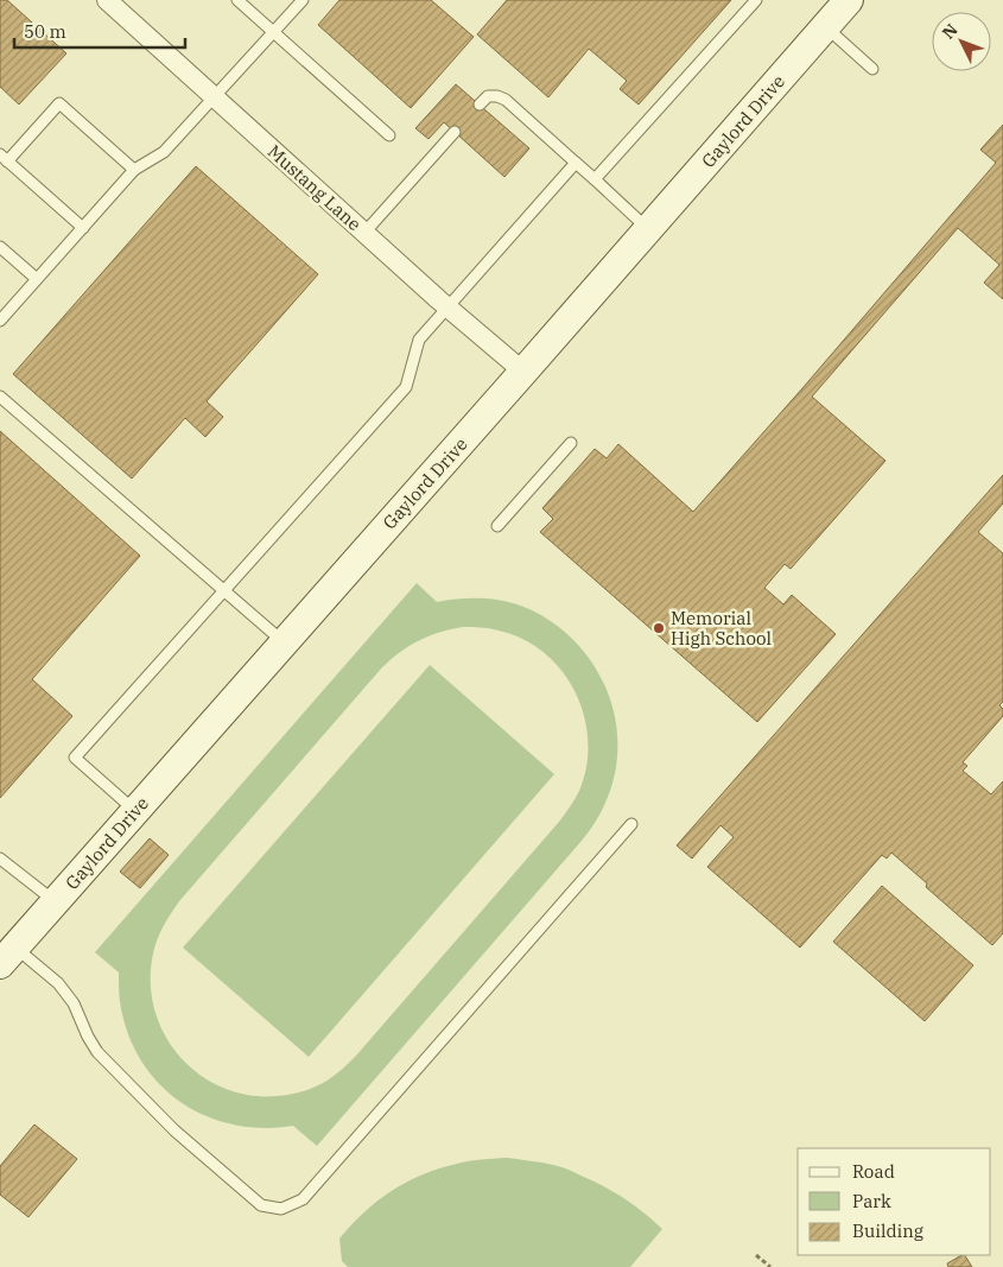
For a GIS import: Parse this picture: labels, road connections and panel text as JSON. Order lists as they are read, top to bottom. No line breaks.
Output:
{"streets":{"street":["Gaylord Drive","Mustang Lane"]},"crossings":[["Gaylord Drive","Mustang Lane"]],"places":["Memorial High School"],"legend":["Road","Park","Building"],"scale_bar":"50 m","north":"top left"}
